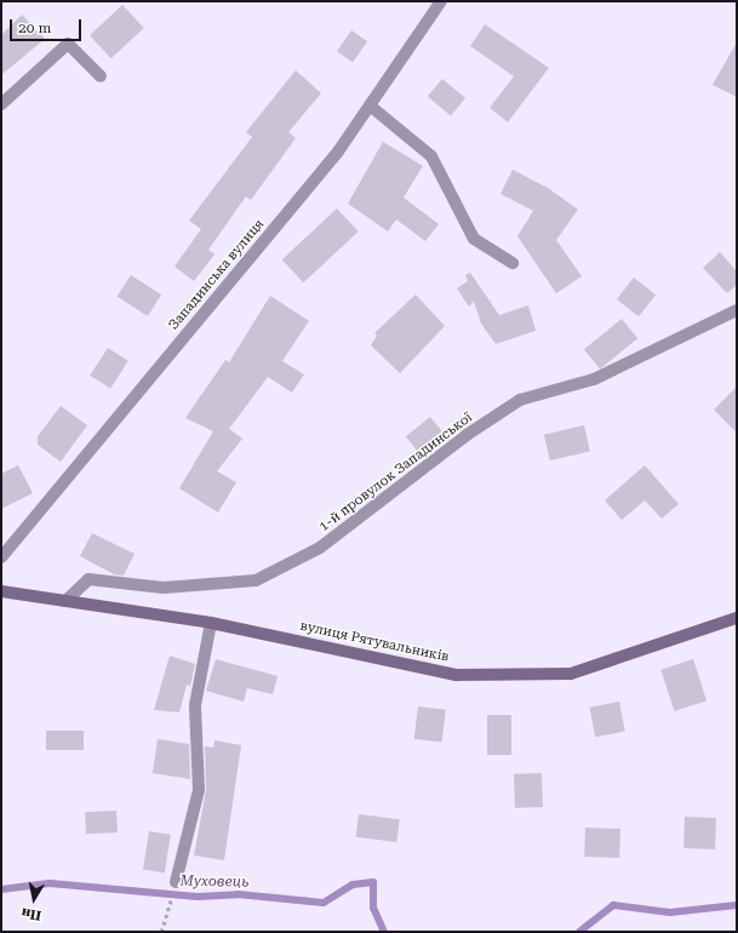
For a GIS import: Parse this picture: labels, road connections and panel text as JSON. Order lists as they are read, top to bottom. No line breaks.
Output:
{"streets":{"main road":["вулиця Рятувальників"],"street":["Западинська вулиця","1-й провулок Западинської"]},"crossings":[["1-й провулок Западинської","вулиця Рятувальників"]],"water":["Муховець"],"scale_bar":"20 m","north":"bottom"}
